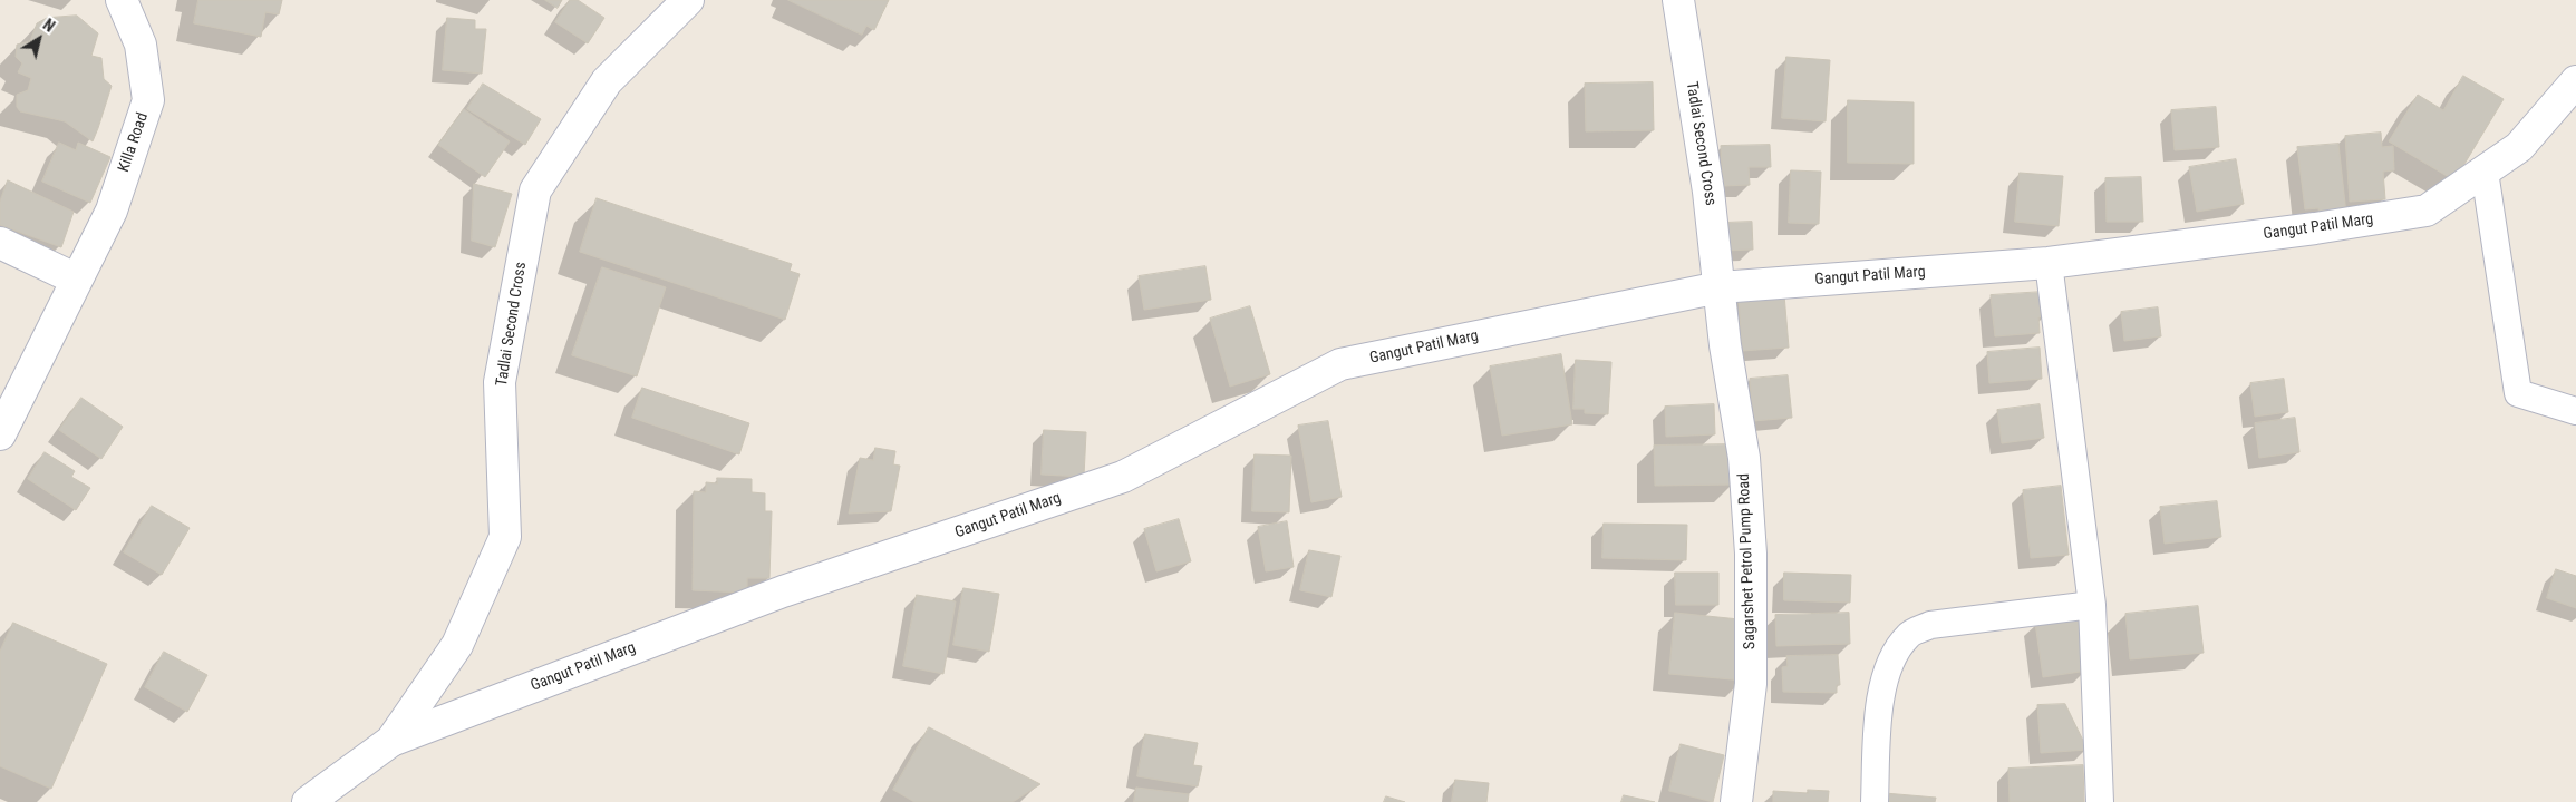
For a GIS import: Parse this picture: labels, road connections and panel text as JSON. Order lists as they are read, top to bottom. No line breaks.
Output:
{"streets":{"street":["Killa Road","Tadlai Second Cross","Gangut Patil Marg","Sagarshet Petrol Pump Road"]},"crossings":[["Tadlai Second Cross","Gangut Patil Marg"],["Tadlai Second Cross","Sagarshet Petrol Pump Road"],["Gangut Patil Marg","Sagarshet Petrol Pump Road"]],"north":"top right"}
